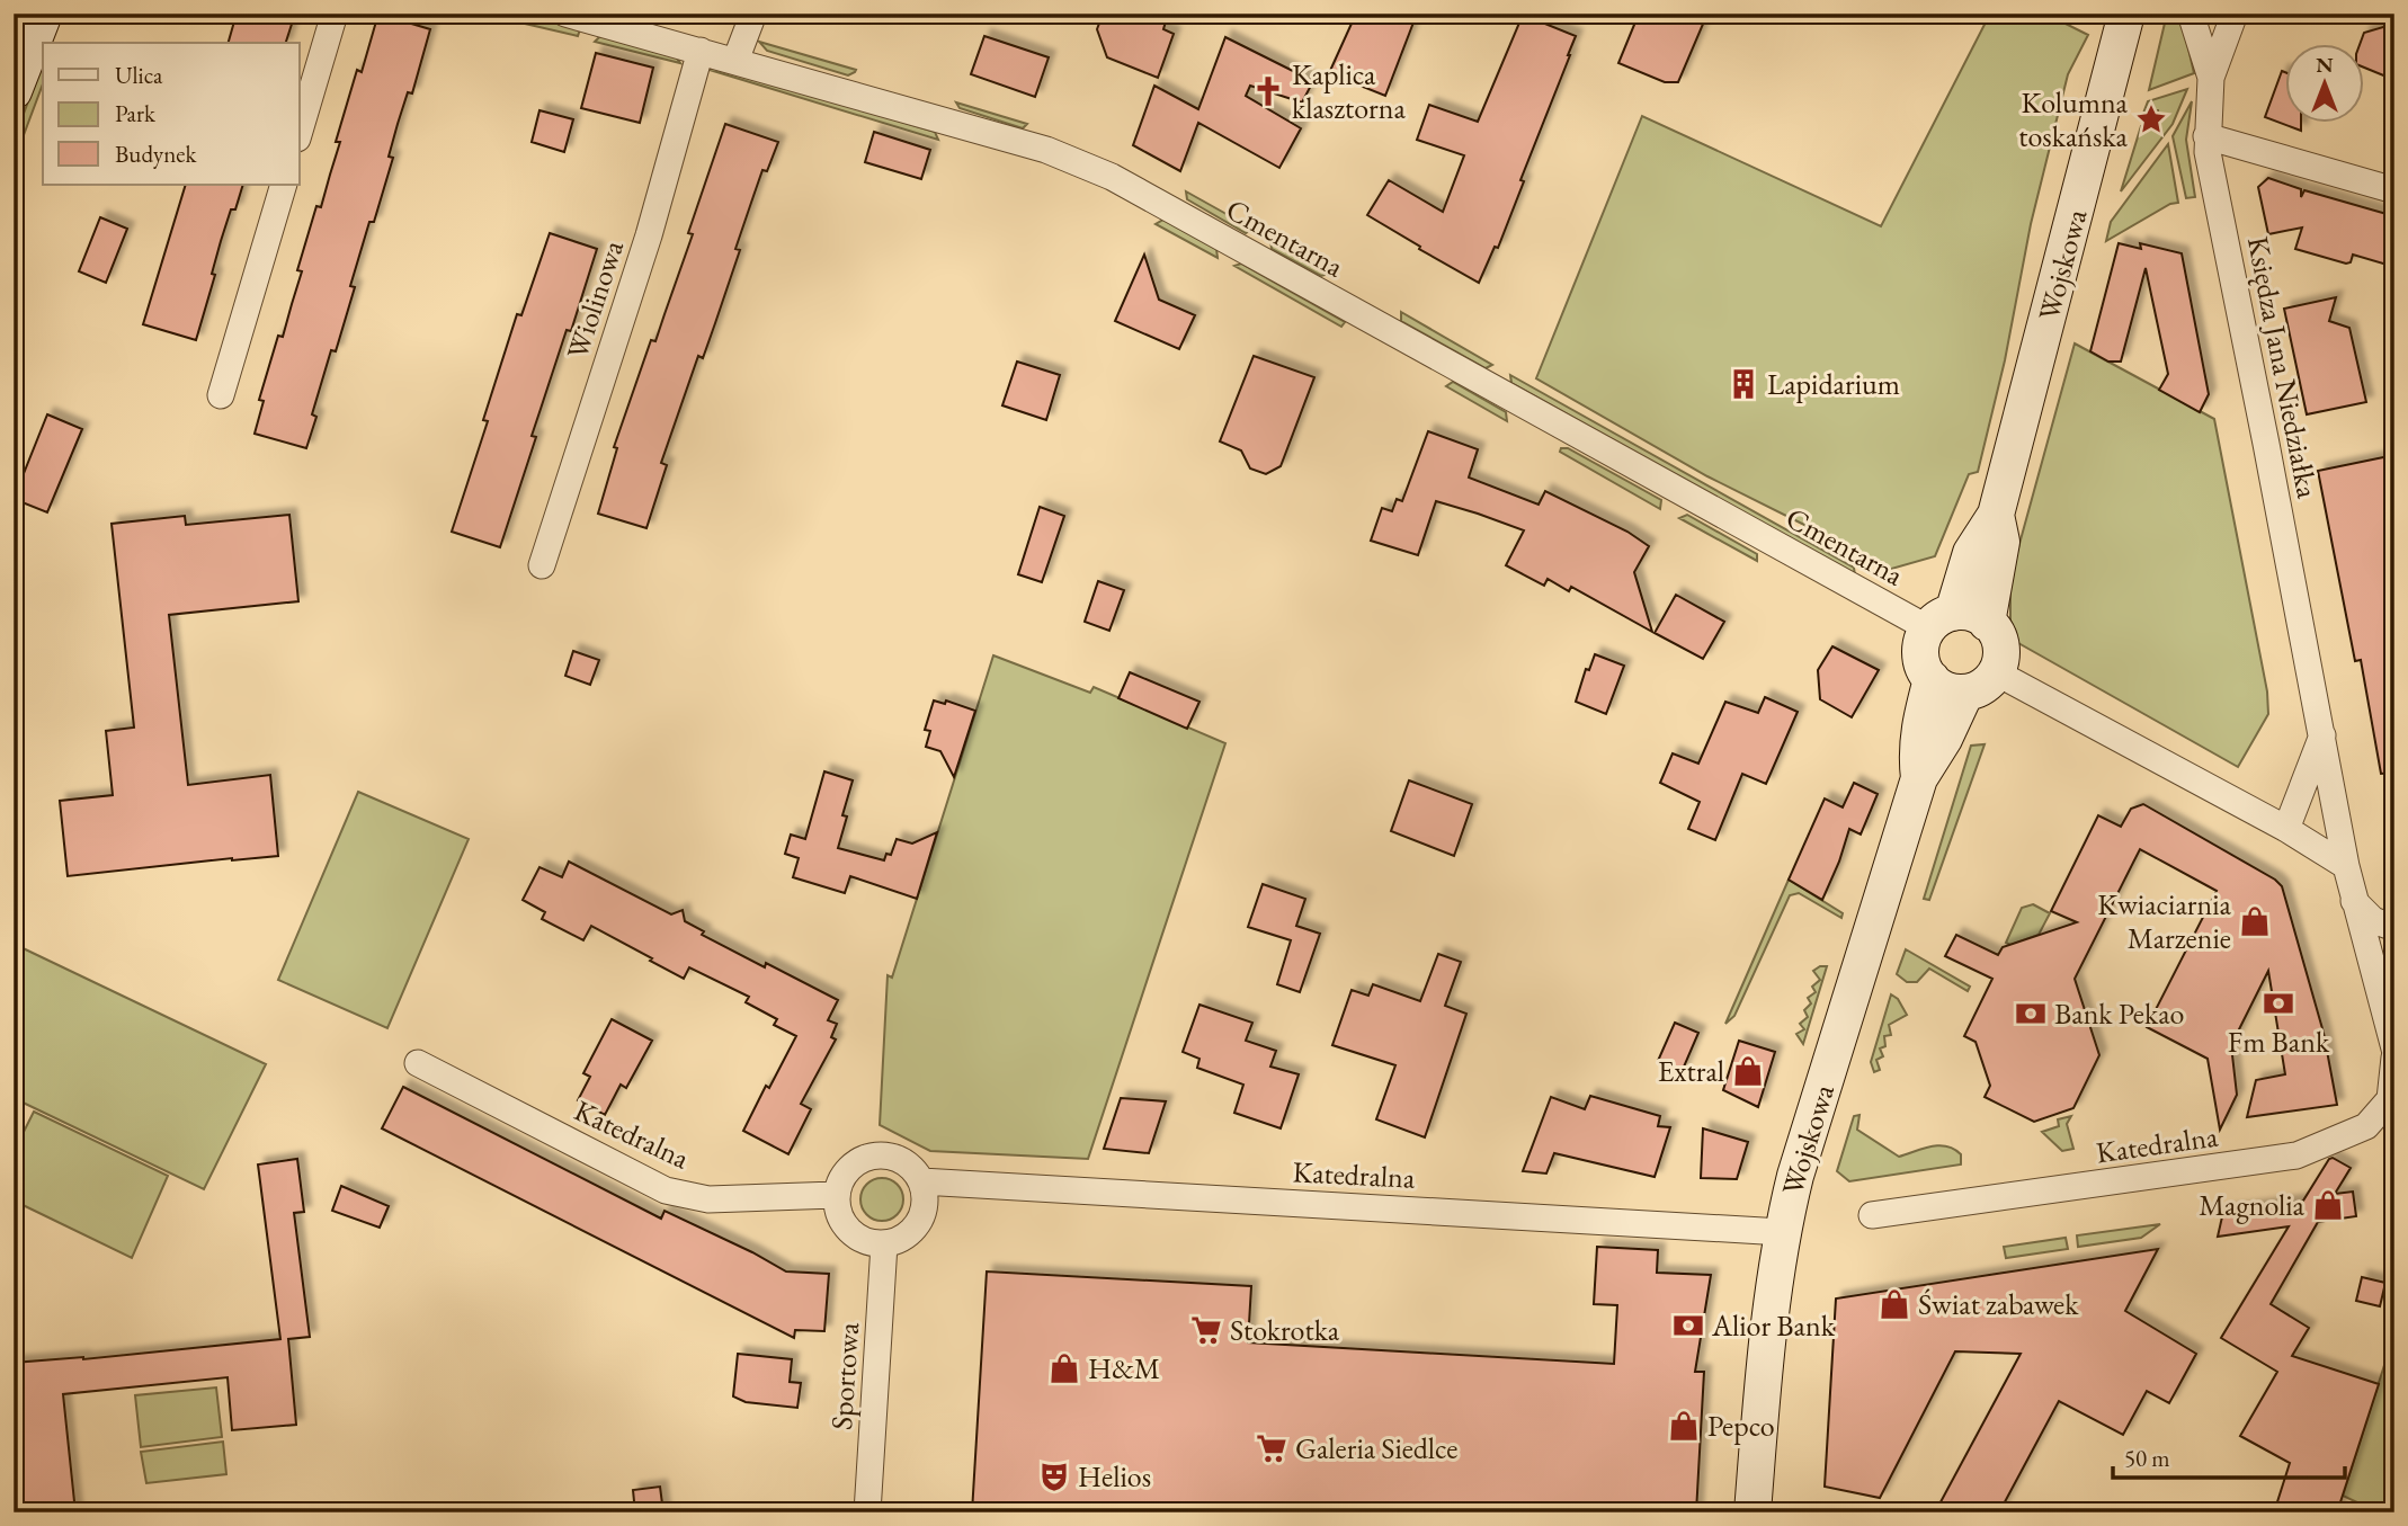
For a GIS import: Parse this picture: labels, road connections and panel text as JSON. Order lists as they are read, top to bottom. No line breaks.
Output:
{"streets":{"street":["Cmentarna","Wojskowa","Wiolinowa","Księdza Jana Niedziałka","Katedralna","Sportowa"]},"crossings":[["Cmentarna","Wojskowa"],["Cmentarna","Wiolinowa"],["Wojskowa","Katedralna"],["Katedralna","Sportowa"]],"places":{"church":["Kaplica klasztorna"],"place":["Kolumna toskańska"],"building":["Lapidarium"],"shop":["Kwiaciarnia Marzenie","Extral","Magnolia","Świat zabawek","H&M","Pepco"],"bank":["Fm Bank","Bank Pekao","Alior Bank"],"supermarket":["Stokrotka","Galeria Siedlce"],"theatre":["Helios"]},"legend":["Ulica","Park","Budynek"],"scale_bar":"50 m","north":"top"}
